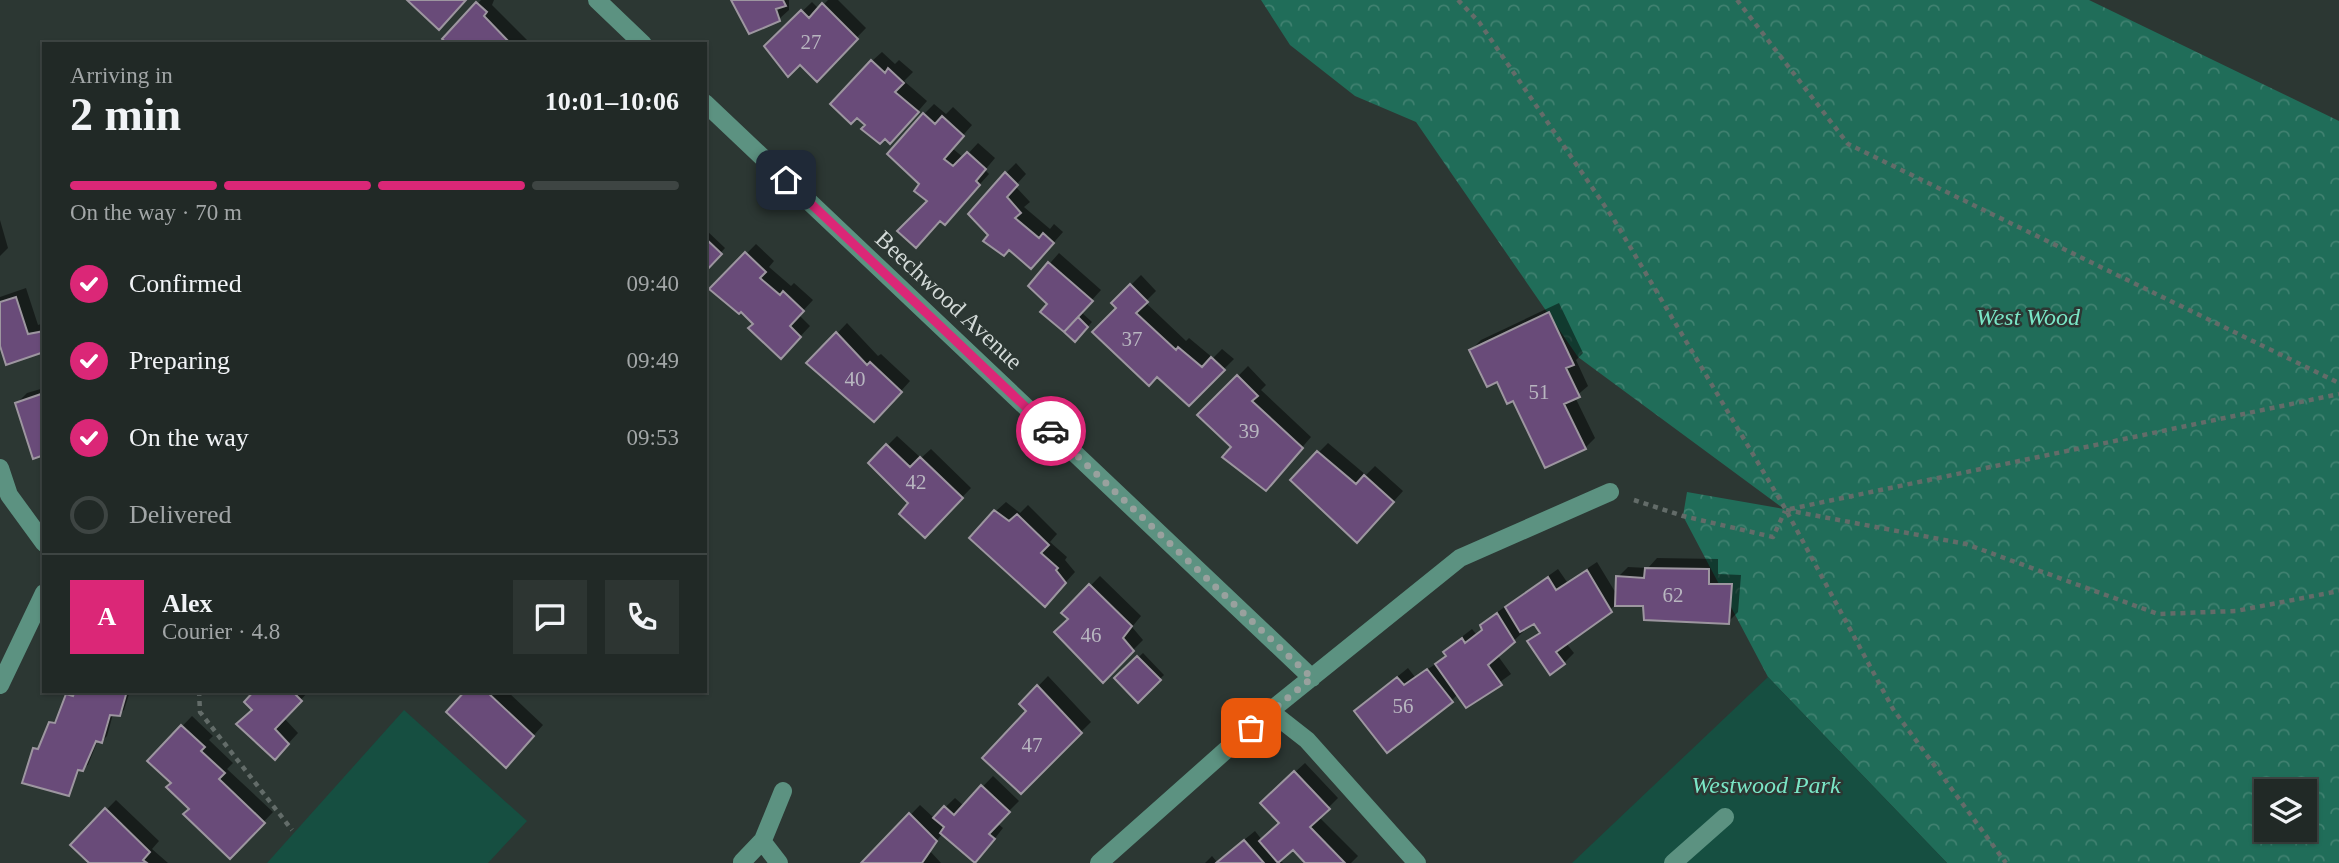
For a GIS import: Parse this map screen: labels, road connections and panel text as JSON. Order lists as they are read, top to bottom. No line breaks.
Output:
{"streets":{"street":["Beechwood Avenue"]},"parks":["West Wood","Westwood Park"],"house_numbers":["27","37","40","51","39","42","62","46","56","47"],"page":{"heading":["2 min","Arriving in","10:01–10:06"],"panel":["Alex","Courier · 4.8"],"bar":"On the way · 70 m","list":[["Confirmed","09:40"],["Preparing","09:49"],["On the way","09:53"],"Delivered"],"round":"A"}}
